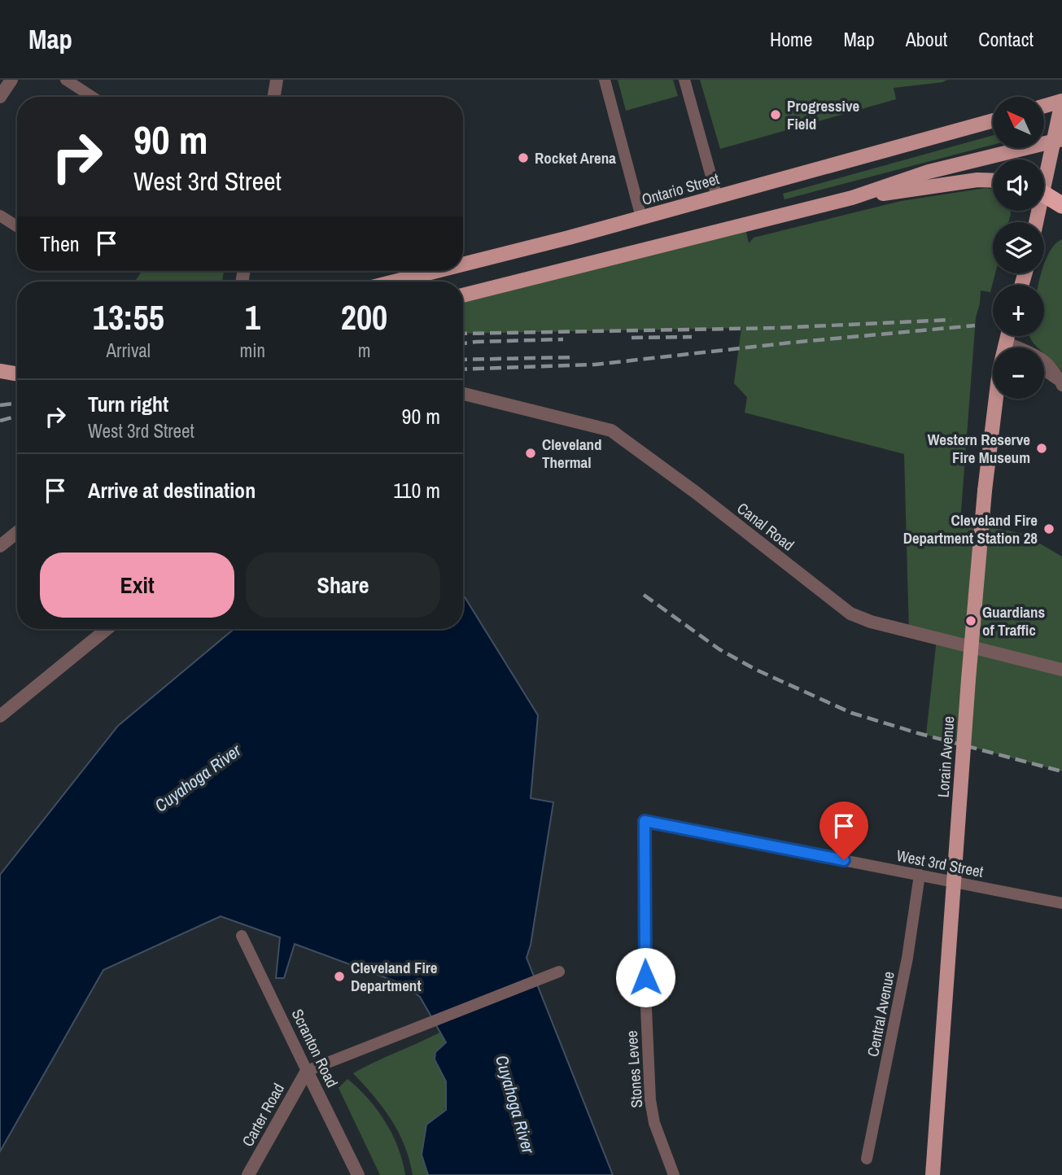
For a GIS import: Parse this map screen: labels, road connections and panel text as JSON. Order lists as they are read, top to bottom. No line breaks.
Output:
{"streets":{"main road":["Ontario Street","Lorain Avenue"],"street":["Canal Road","West 3rd Street","Central Avenue","Scranton Road","Stones Levee","Carter Road"]},"crossings":[["West 3rd Street","Central Avenue"],["West 3rd Street","Stones Levee"],["Scranton Road","Carter Road"]],"water":["Cuyahoga River"],"places":["Progressive Field","Rocket Arena","Western Reserve Fire Museum","Cleveland Thermal","Cleveland Fire Department Station 28","Guardians of Traffic","Cleveland Fire Department"],"north":"top left","page":{"header":"Map","nav":["Home","Map","About","Contact"],"map_buttons":["+","−"],"turn":["90 m","West 3rd Street"],"then":"Then","eta":["13:55","Arrival","1","min","200","m"],"list":[{"name":"Turn right","note":"West 3rd Street","value":"90 m"},{"name":"Arrive at destination","value":"110 m"}],"buttons":["Exit","Share"]}}
